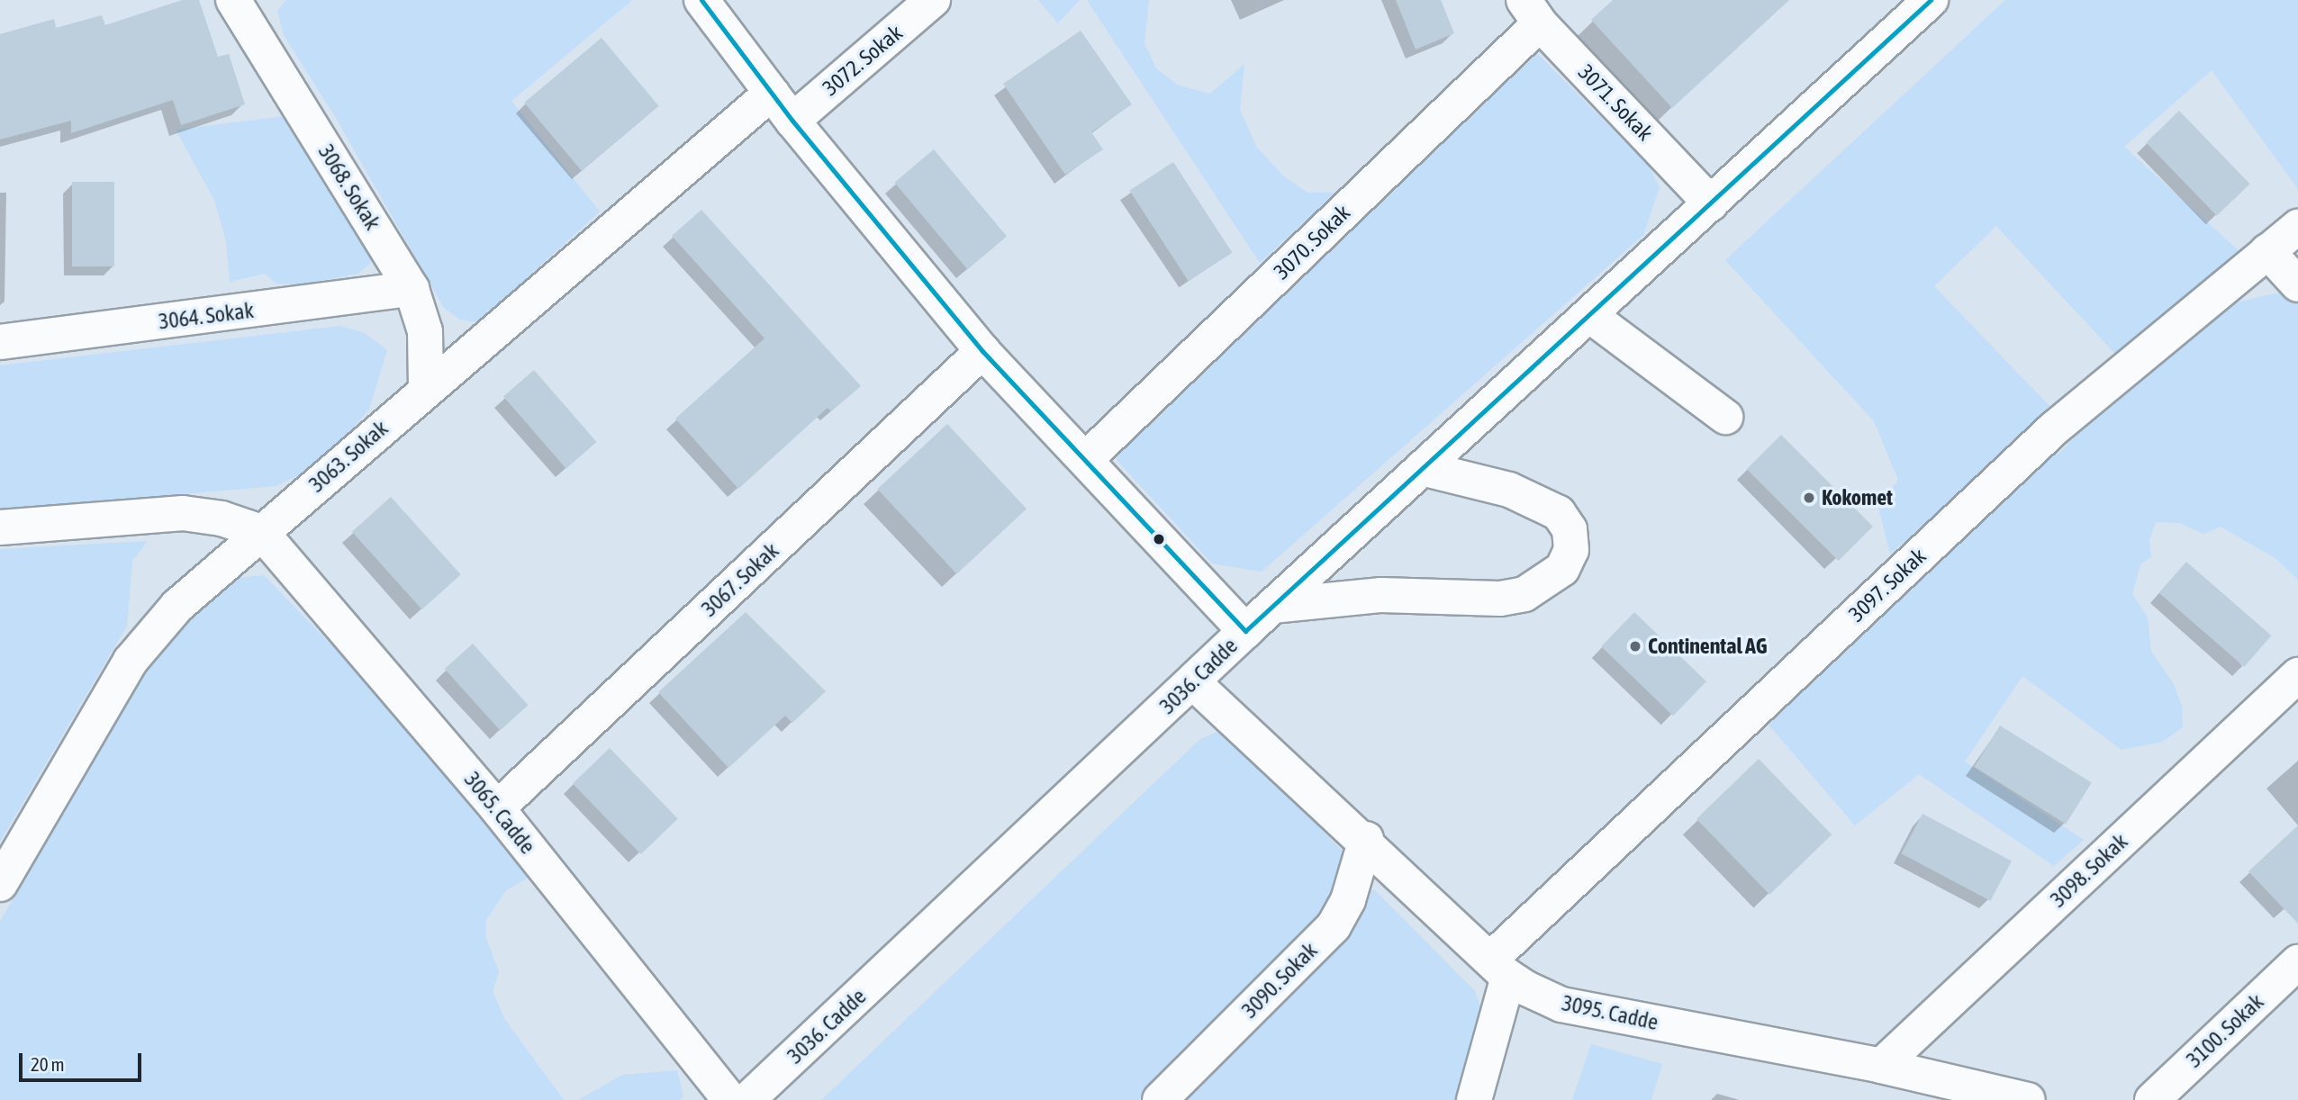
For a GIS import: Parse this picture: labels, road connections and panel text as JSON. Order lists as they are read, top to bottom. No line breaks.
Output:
{"streets":{"street":["3072. Sokak","3071. Sokak","3068. Sokak","3070. Sokak","3064. Sokak","3063. Sokak","3067. Sokak","3097. Sokak","3036. Cadde","3065. Cadde","3098. Sokak","3090. Sokak","3095. Cadde","3100. Sokak"]},"crossings":[["3071. Sokak","3070. Sokak"],["3071. Sokak","3036. Cadde"],["3068. Sokak","3064. Sokak"],["3068. Sokak","3063. Sokak"],["3063. Sokak","3065. Cadde"],["3067. Sokak","3065. Cadde"],["3097. Sokak","3095. Cadde"],["3036. Cadde","3095. Cadde"],["3098. Sokak","3095. Cadde"],["3090. Sokak","3095. Cadde"]],"places":["Kokomet","Continental AG"],"scale_bar":"20 m"}
